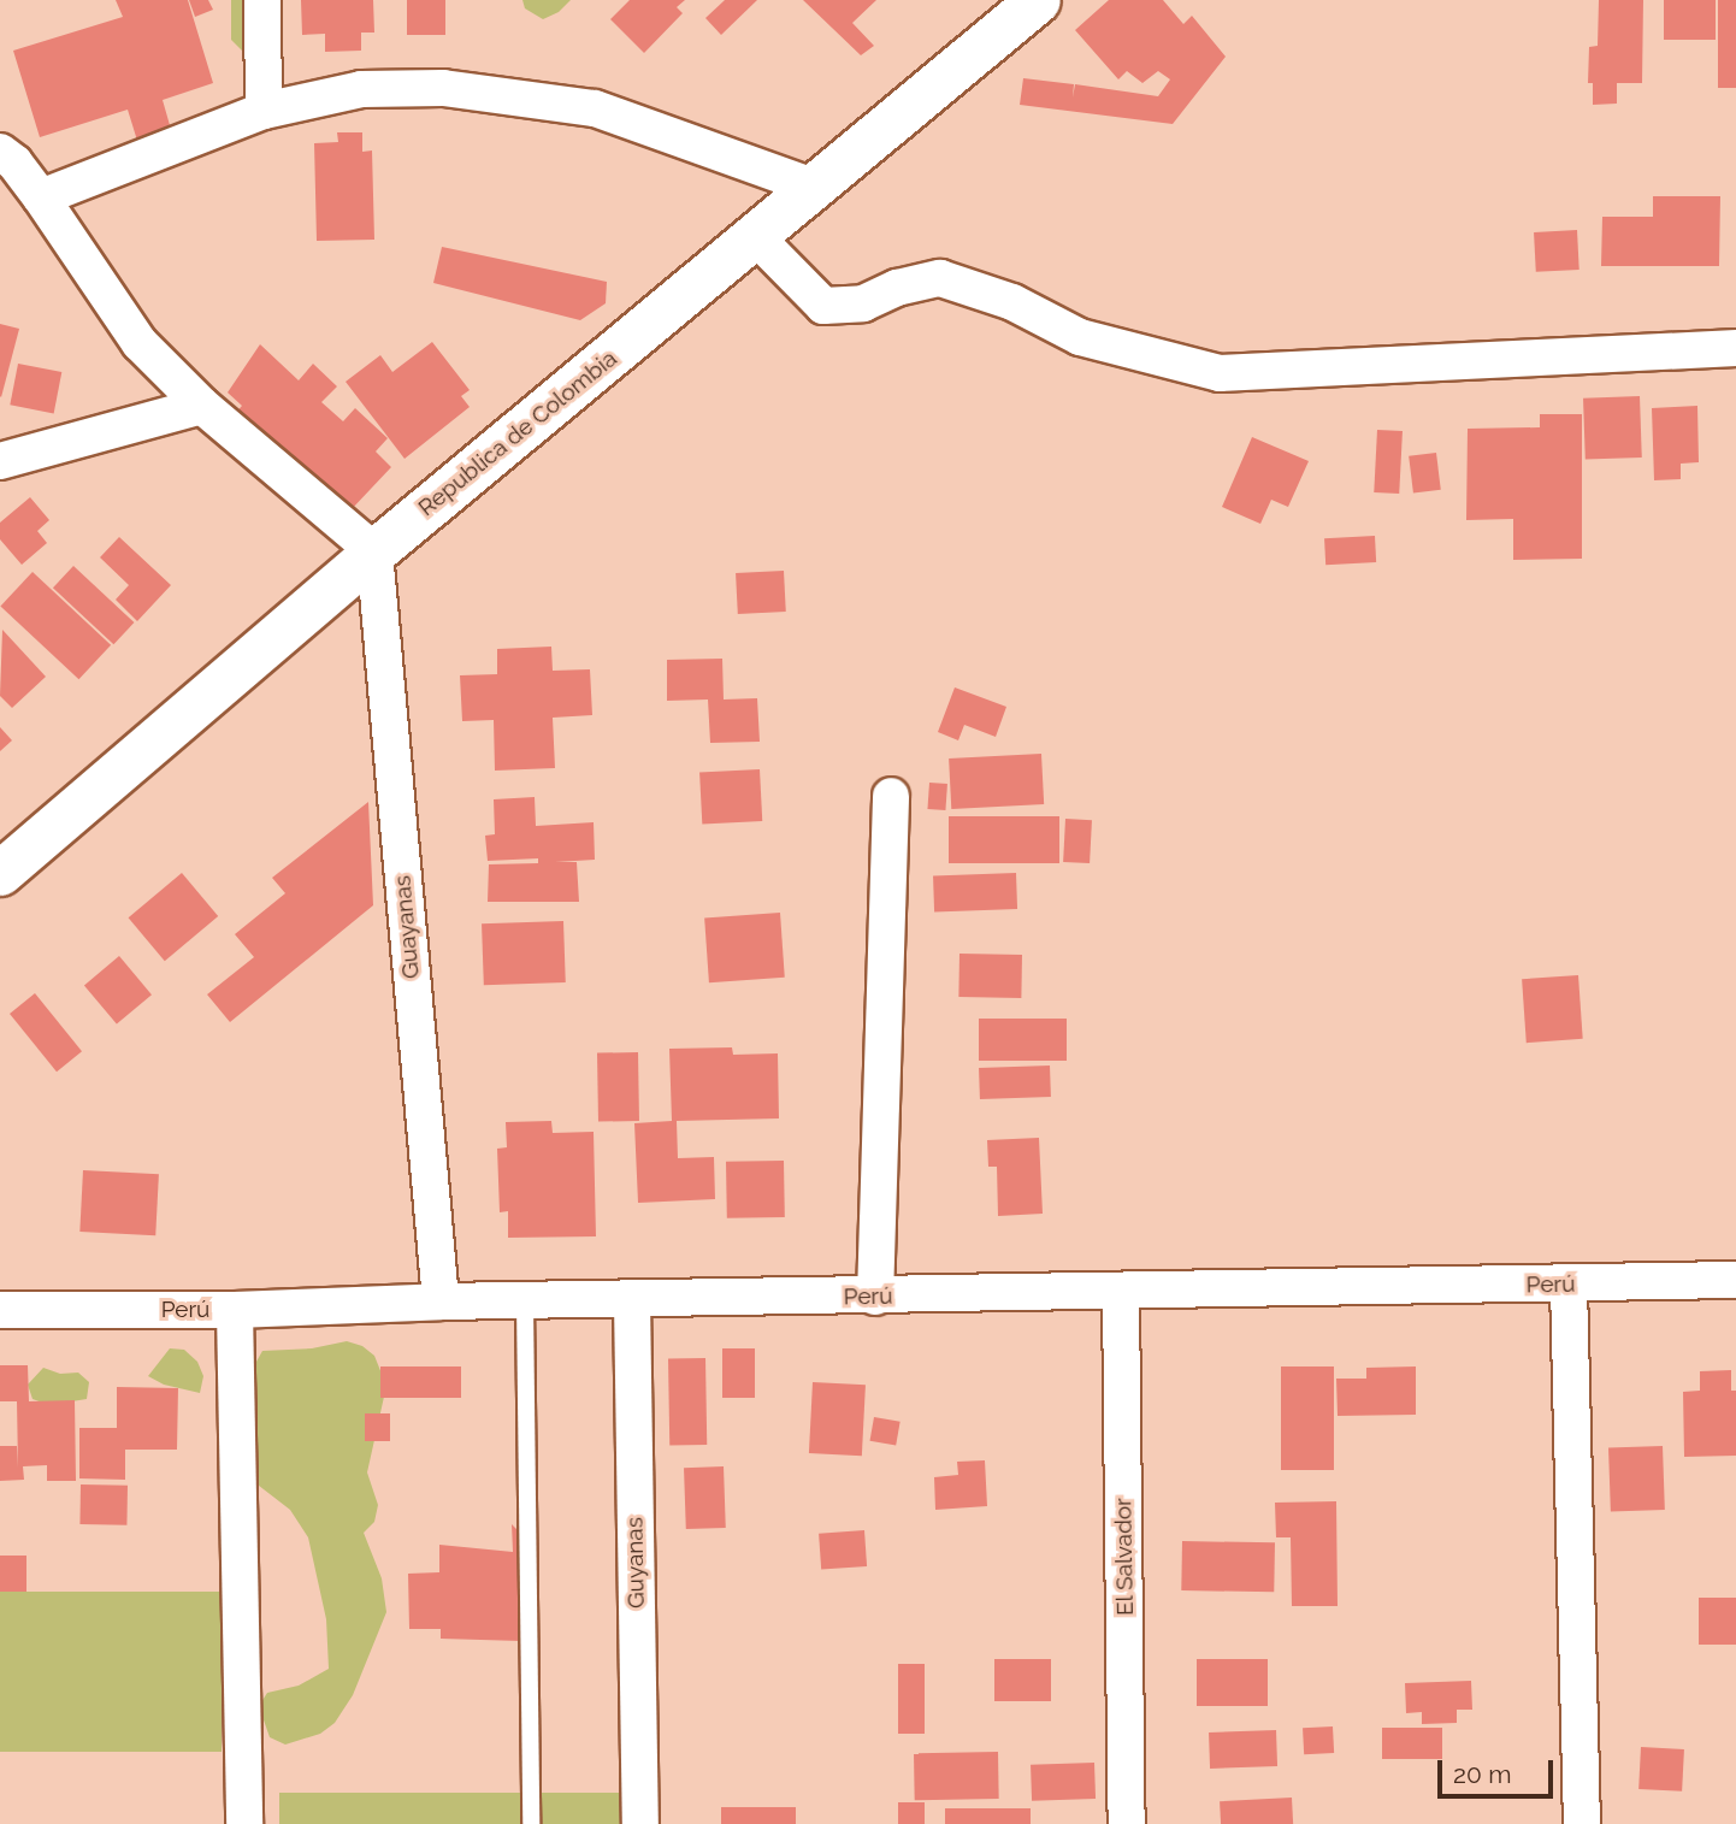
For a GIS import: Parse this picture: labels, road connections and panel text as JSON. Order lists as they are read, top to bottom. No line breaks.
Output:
{"streets":{"street":["Republica de Colombia","Guayanas","Perú","El Salvador","Guyanas"]},"crossings":[["Republica de Colombia","Guayanas"],["Guayanas","Perú"],["Perú","El Salvador"],["Perú","Guyanas"]],"scale_bar":"20 m"}
